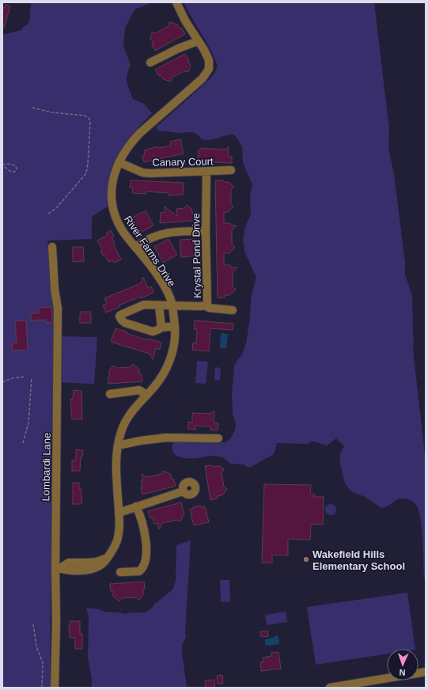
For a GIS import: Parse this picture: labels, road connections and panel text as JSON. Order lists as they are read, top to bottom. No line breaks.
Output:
{"streets":{"street":["Canary Court","River Farms Drive","Krystal Pond Drive","Lombardi Lane"]},"crossings":[["Canary Court","River Farms Drive"],["Canary Court","Krystal Pond Drive"],["River Farms Drive","Krystal Pond Drive"],["River Farms Drive","Lombardi Lane"]],"places":["Wakefield Hills Elementary School"],"north":"bottom"}
